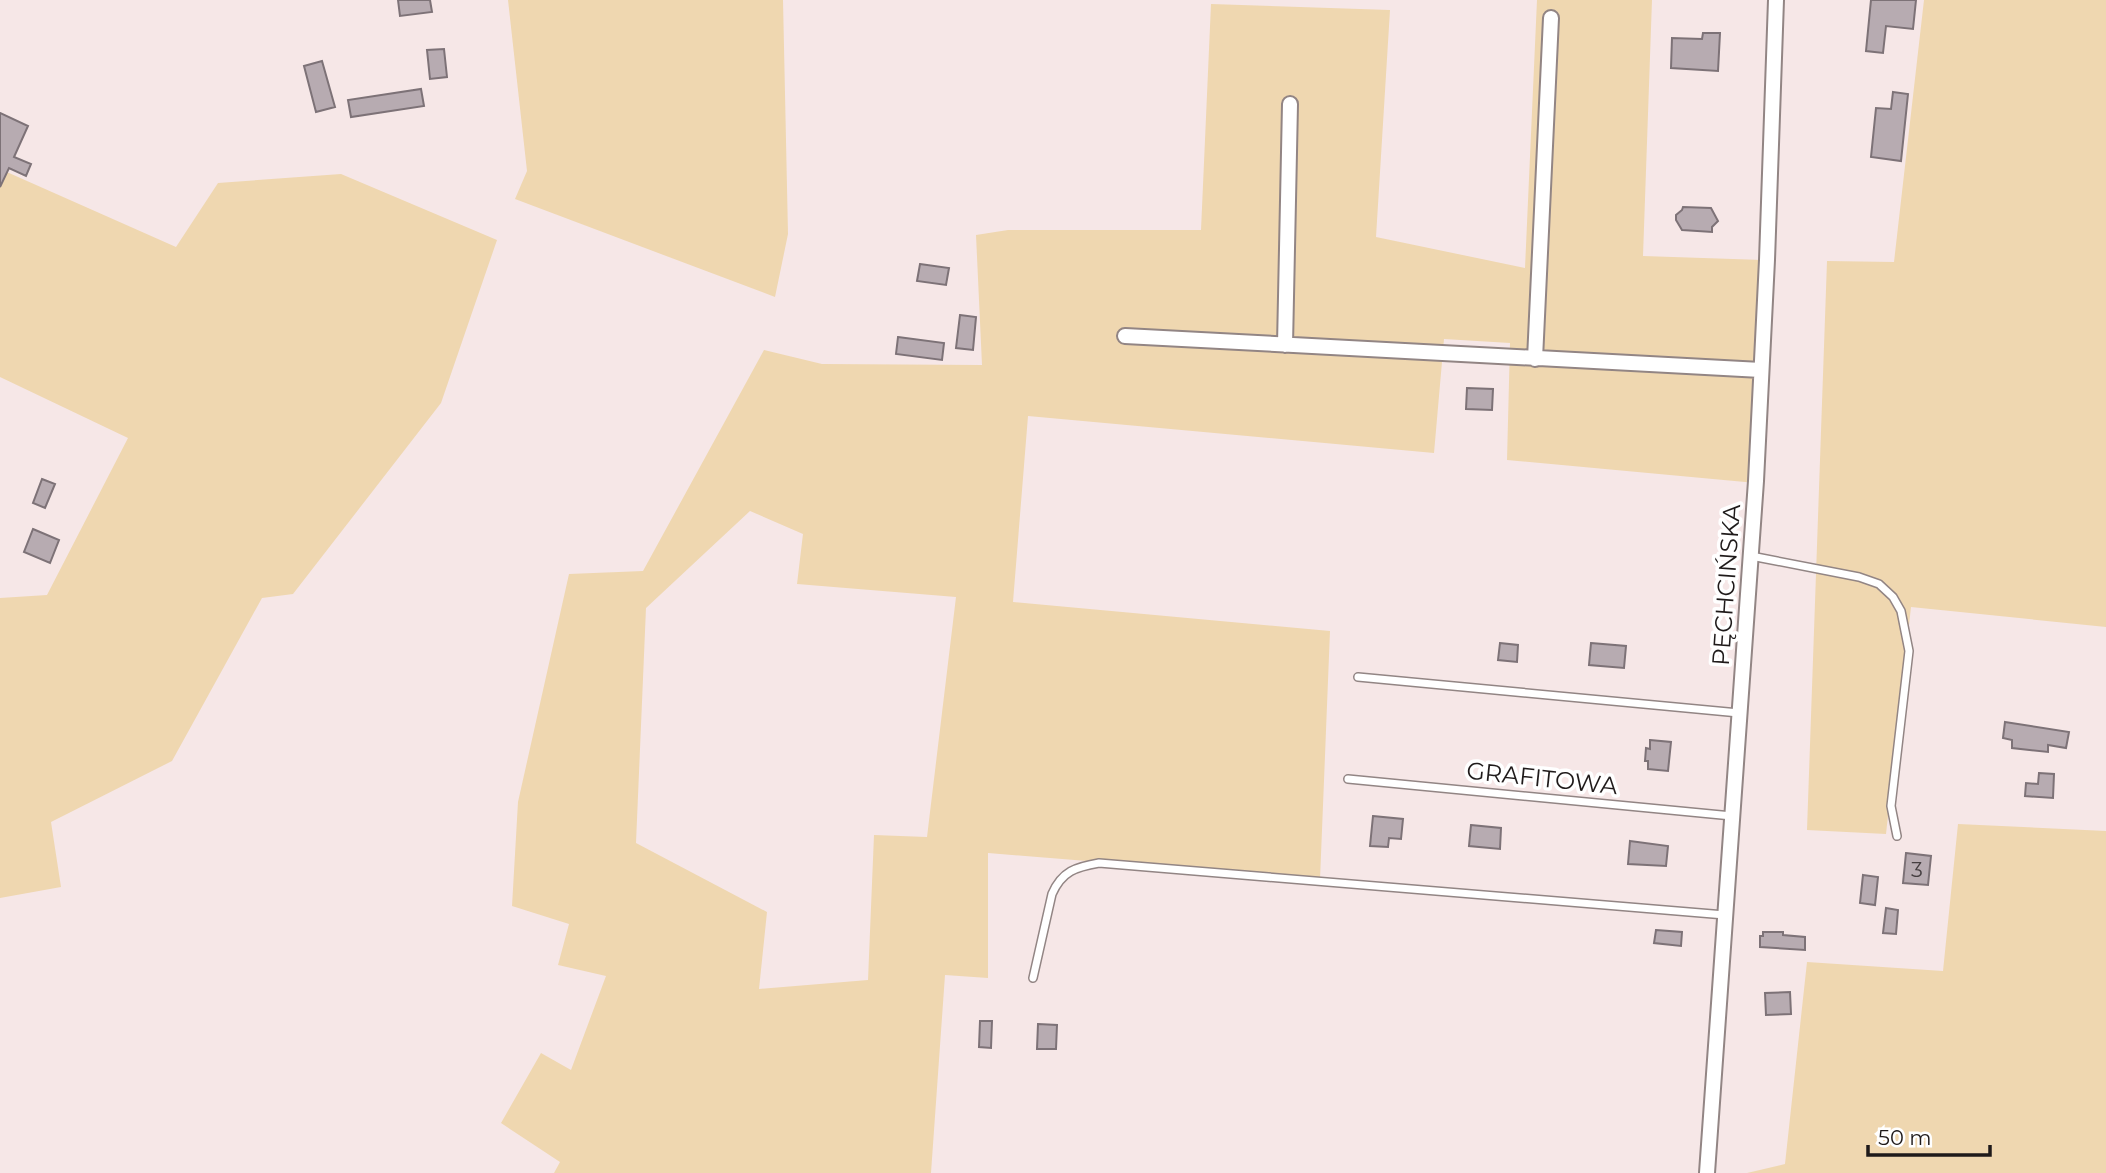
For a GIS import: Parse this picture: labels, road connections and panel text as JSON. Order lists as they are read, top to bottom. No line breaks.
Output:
{"streets":{"street":["PĘCHCIŃSKA"],"lane":["GRAFITOWA"]},"crossings":[["PĘCHCIŃSKA","GRAFITOWA"]],"house_numbers":["3"],"scale_bar":"50 m"}
